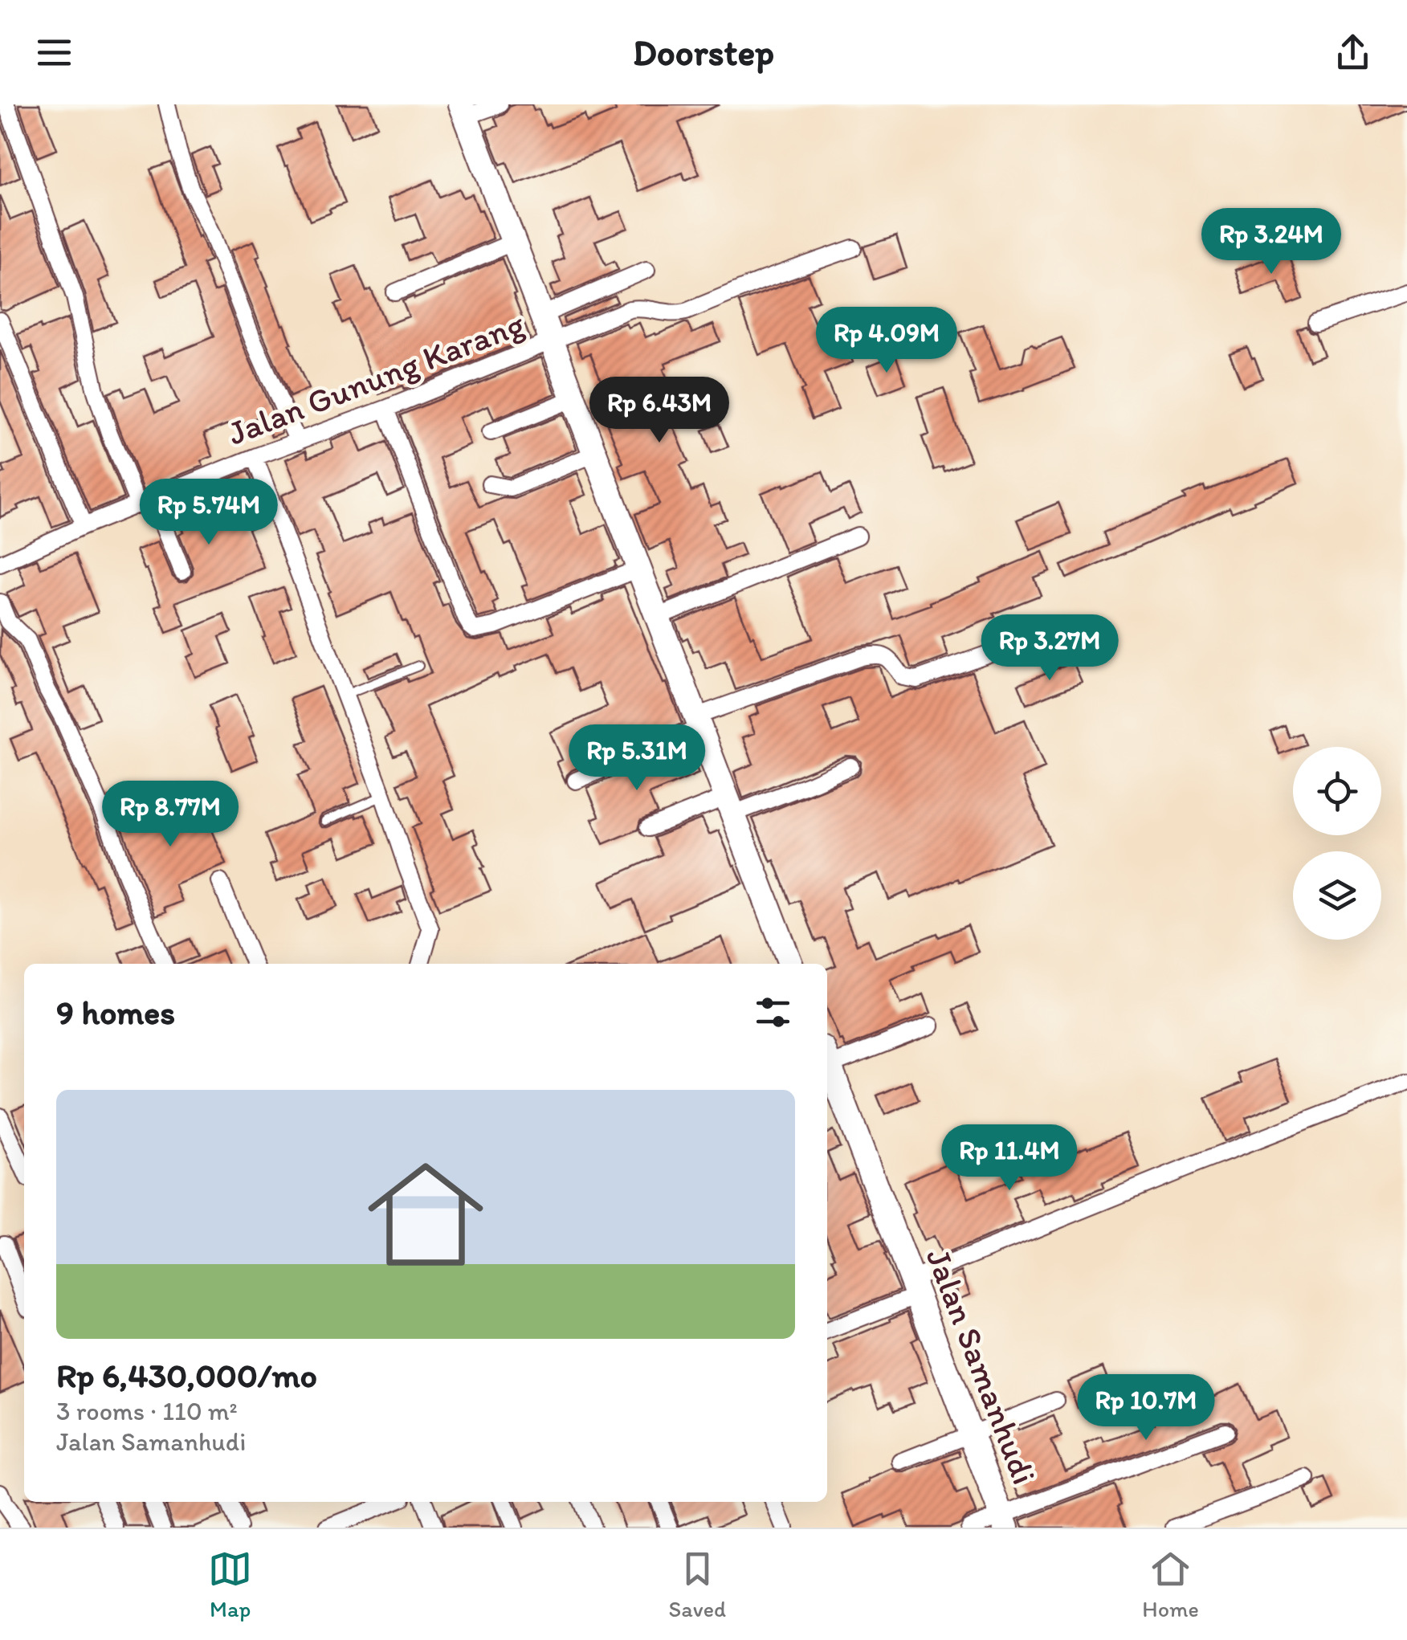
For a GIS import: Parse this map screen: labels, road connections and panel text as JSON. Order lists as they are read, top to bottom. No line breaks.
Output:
{"streets":{"street":["Jalan Gunung Karang","Jalan Samanhudi"]},"page":{"header":"Doorstep","price":["Rp 3.24M","Rp 4.09M","Rp 6.43M","Rp 5.74M","Rp 3.27M","Rp 5.31M","Rp 8.77M","Rp 11.4M","Rp 10.7M"],"heading":"9 homes","list":[{"name":"Rp 6,430,000/mo","note":"3 rooms · 110 m² · Jalan Samanhudi"}],"tabs":["Map","Saved","Home"]}}
